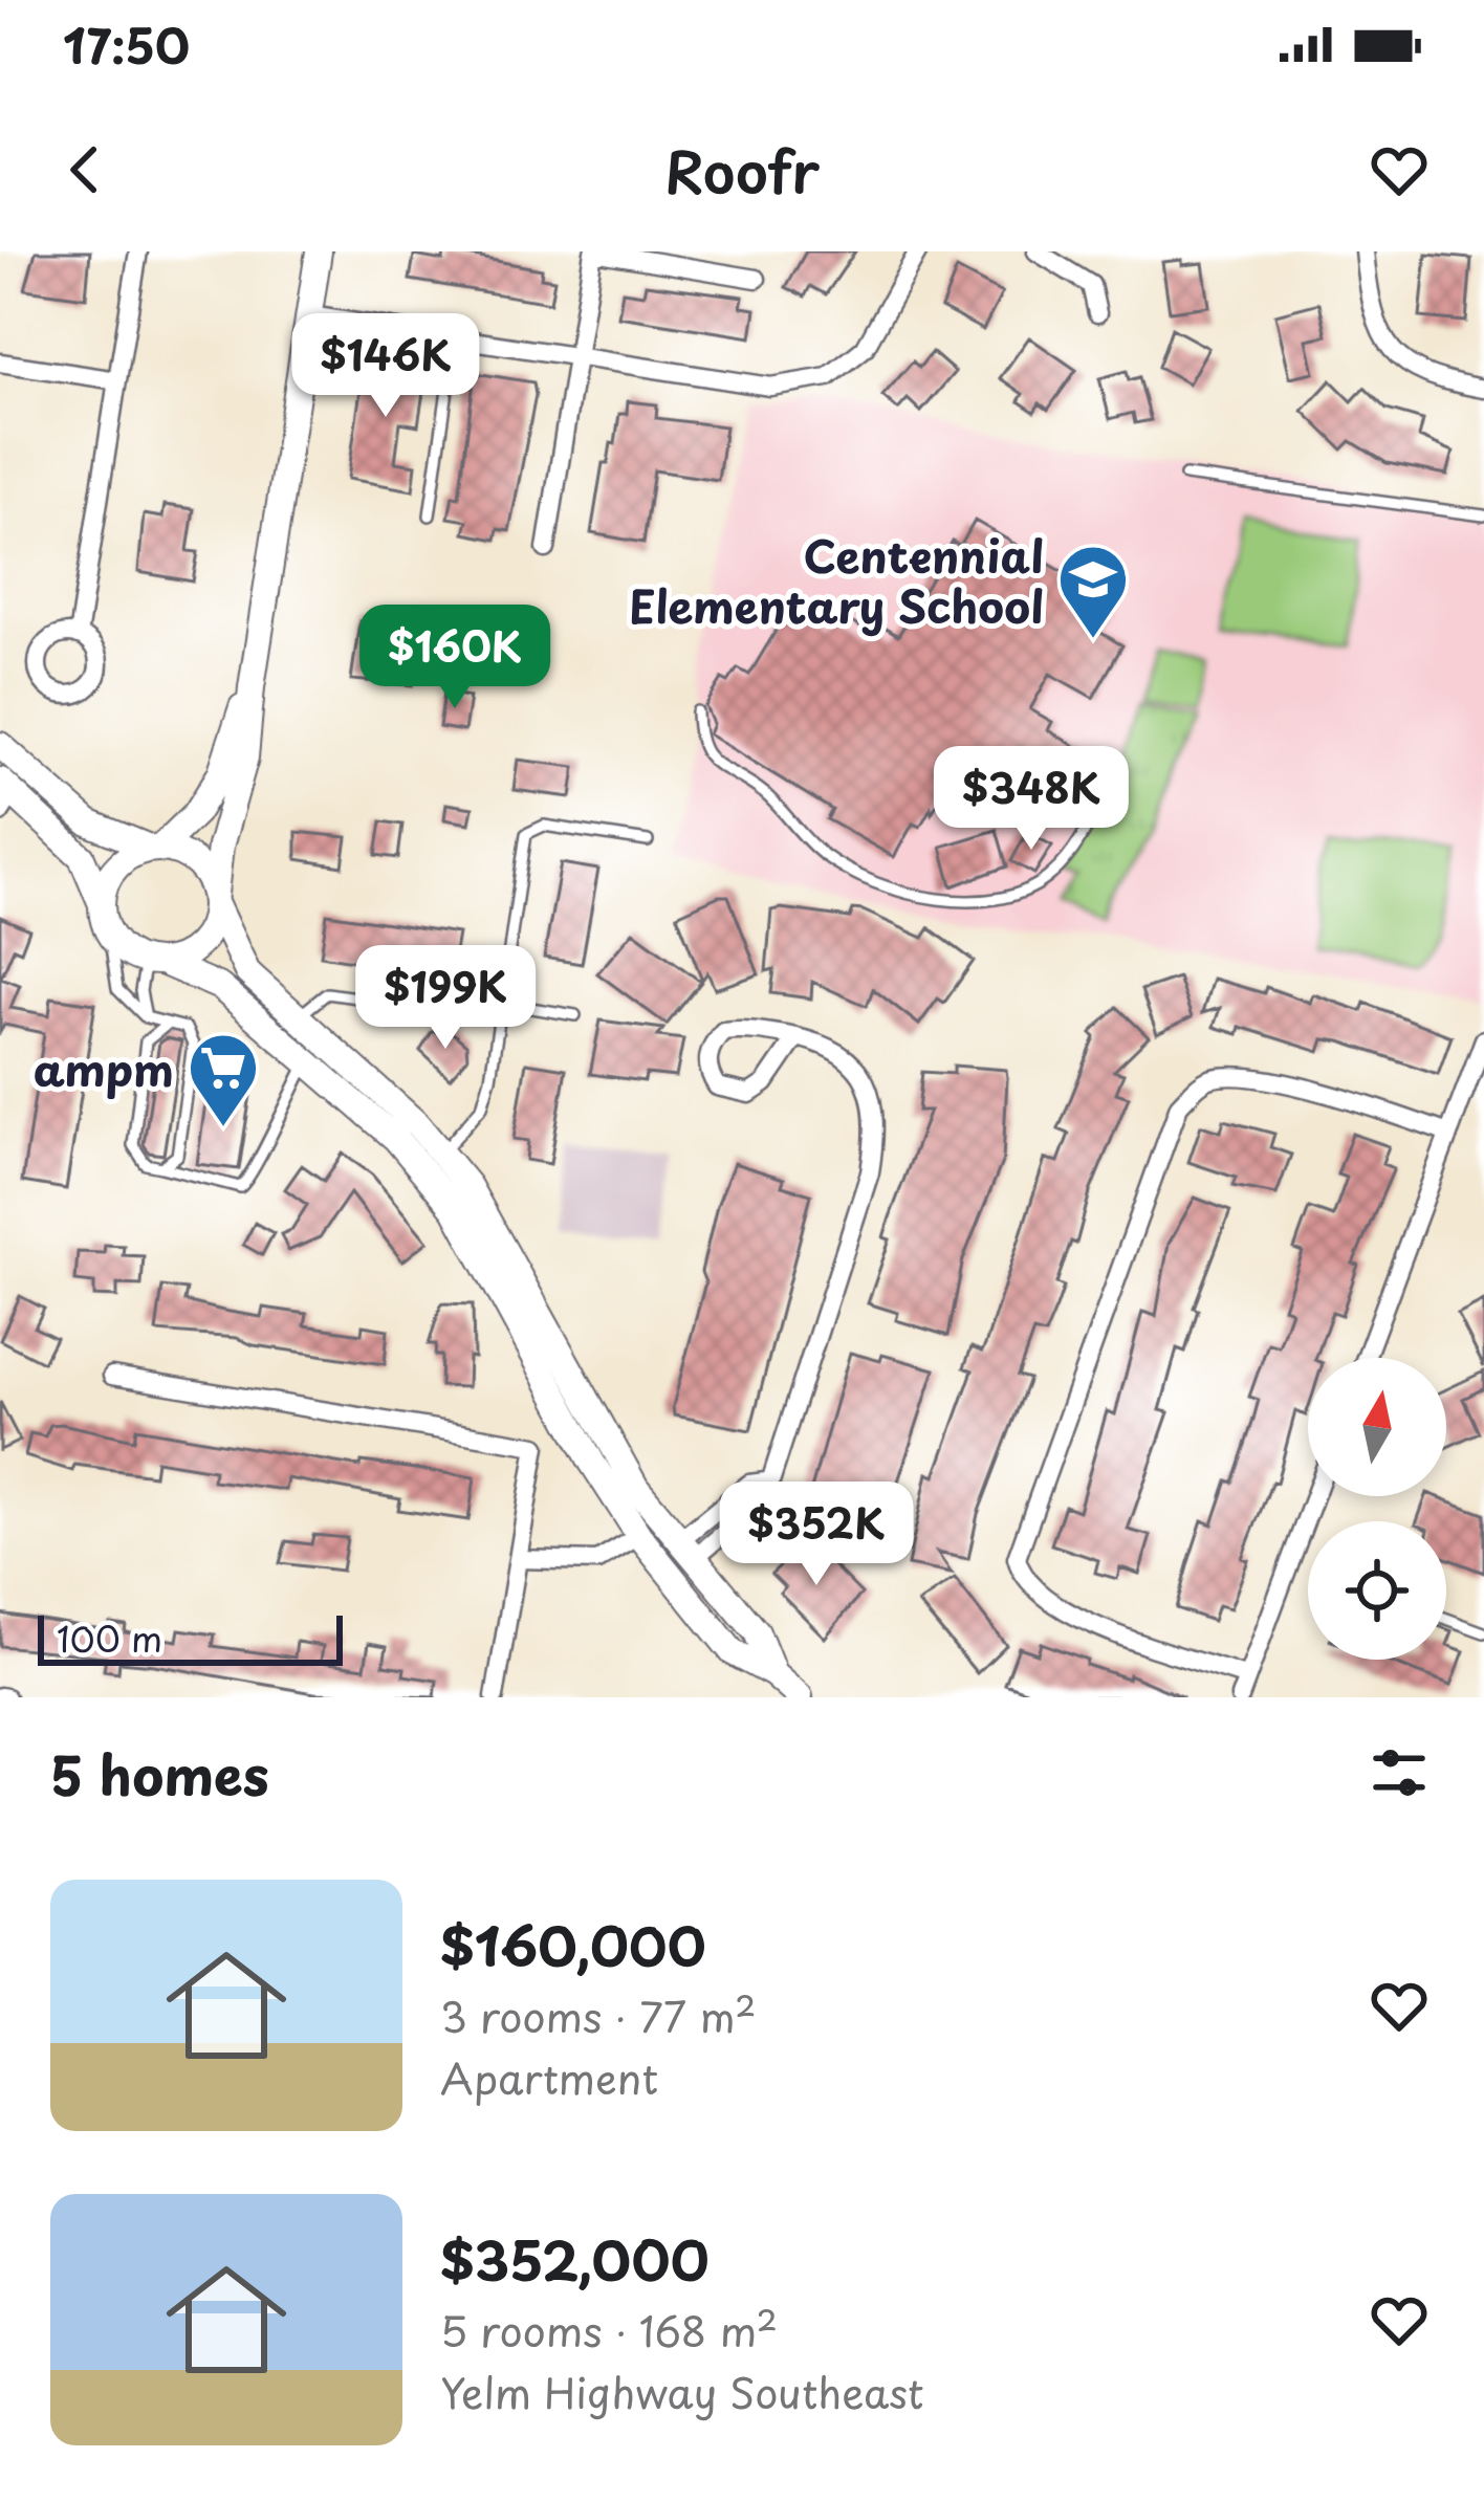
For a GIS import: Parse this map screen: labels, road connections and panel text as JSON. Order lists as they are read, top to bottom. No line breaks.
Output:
{"places":{"school or university":["Centennial Elementary School"],"supermarket":["ampm"]},"scale_bar":"100 m","north":"top","page":{"status":"17:50","header":"Roofr","price":["$146K","$160K","$348K","$199K","$352K"],"scale":"100 m","heading":"5 homes","list":[{"name":"$160,000","note":"3 rooms · 77 m² · Apartment"},{"name":"$352,000","note":"5 rooms · 168 m² · Yelm Highway Southeast"}]}}
